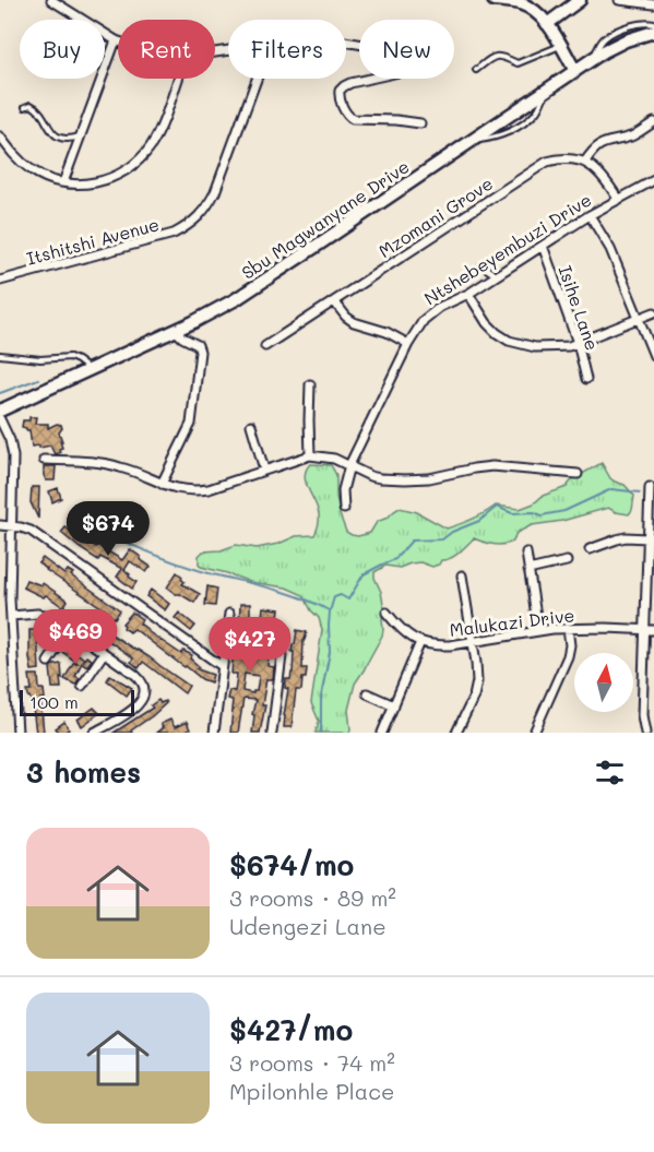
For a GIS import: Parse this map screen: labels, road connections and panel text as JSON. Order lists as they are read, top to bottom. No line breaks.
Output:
{"streets":{"main road":["Sbu Magwanyane Drive"],"street":["Mzomani Grove","Itshitshi Avenue","Ntshebeyembuzi Drive","Isihe Lane","Malukazi Drive"]},"crossings":[["Ntshebeyembuzi Drive","Isihe Lane"]],"scale_bar":"100 m","north":"top","page":{"chip":["Buy","Rent","Filters","New"],"price":["$674","$469","$427"],"scale":"100 m","heading":"3 homes","list":[{"name":"$674/mo","note":"3 rooms · 89 m² · Udengezi Lane"},{"name":"$427/mo","note":"3 rooms · 74 m² · Mpilonhle Place"}]}}
